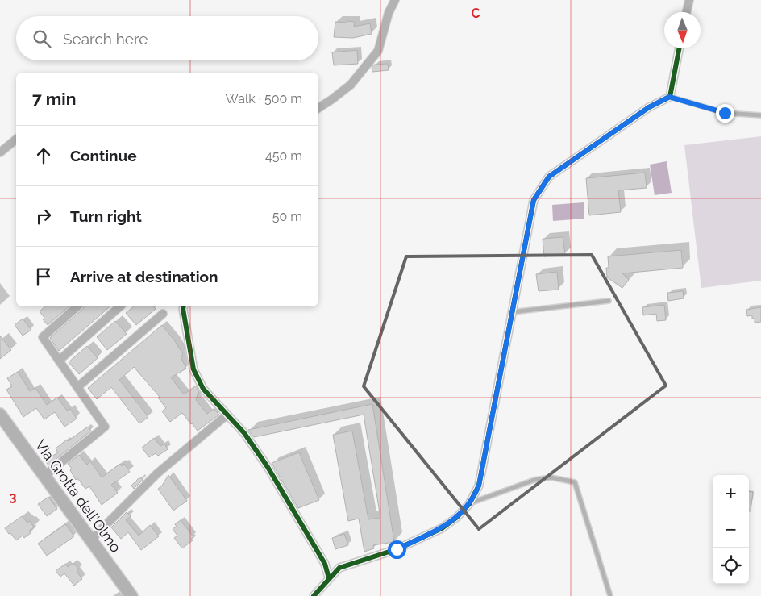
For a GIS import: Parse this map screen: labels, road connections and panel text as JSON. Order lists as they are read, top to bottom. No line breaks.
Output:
{"streets":{"street":["Via Grotta dell'Olmo"]},"north":"bottom","page":{"search":"Search here","heading":["7 min","Walk · 500 m"],"list":[["Continue","450 m"],["Turn right","50 m"],"Arrive at destination"],"map_buttons":["+","−"]},"grid":{"columns":["C"],"rows":["3"]}}
